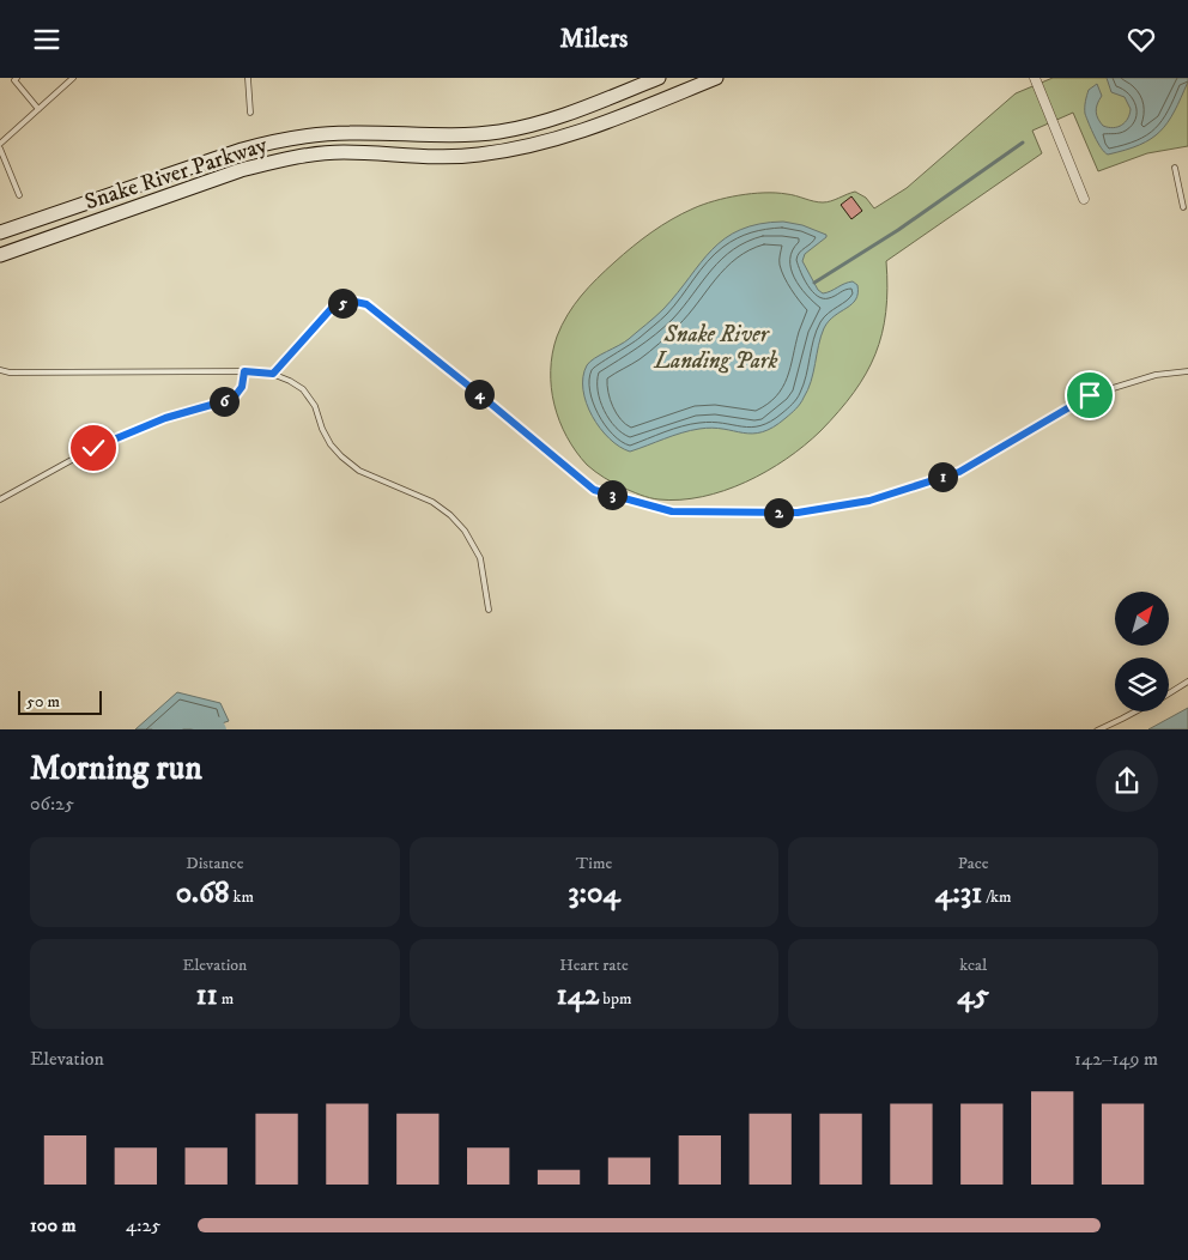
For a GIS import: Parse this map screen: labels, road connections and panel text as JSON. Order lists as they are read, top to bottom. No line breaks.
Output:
{"streets":{"street":["Snake River Parkway"]},"parks":["Snake River Landing Park"],"scale_bar":"50 m","north":"top right","page":{"header":"Milers","pins":["5","4","6","1","3","2"],"scale":"50 m","heading":["Morning run","06:25"],"stats":[["Distance","0.68 km"],["Time","3:04"],["Pace","4:31 /km"],["Elevation","11 m"],["Heart rate","142 bpm"],["kcal","45"]],"chart":["Elevation","142–149 m"],"list":[{"name":"100 m","note":"4:25"}]}}
